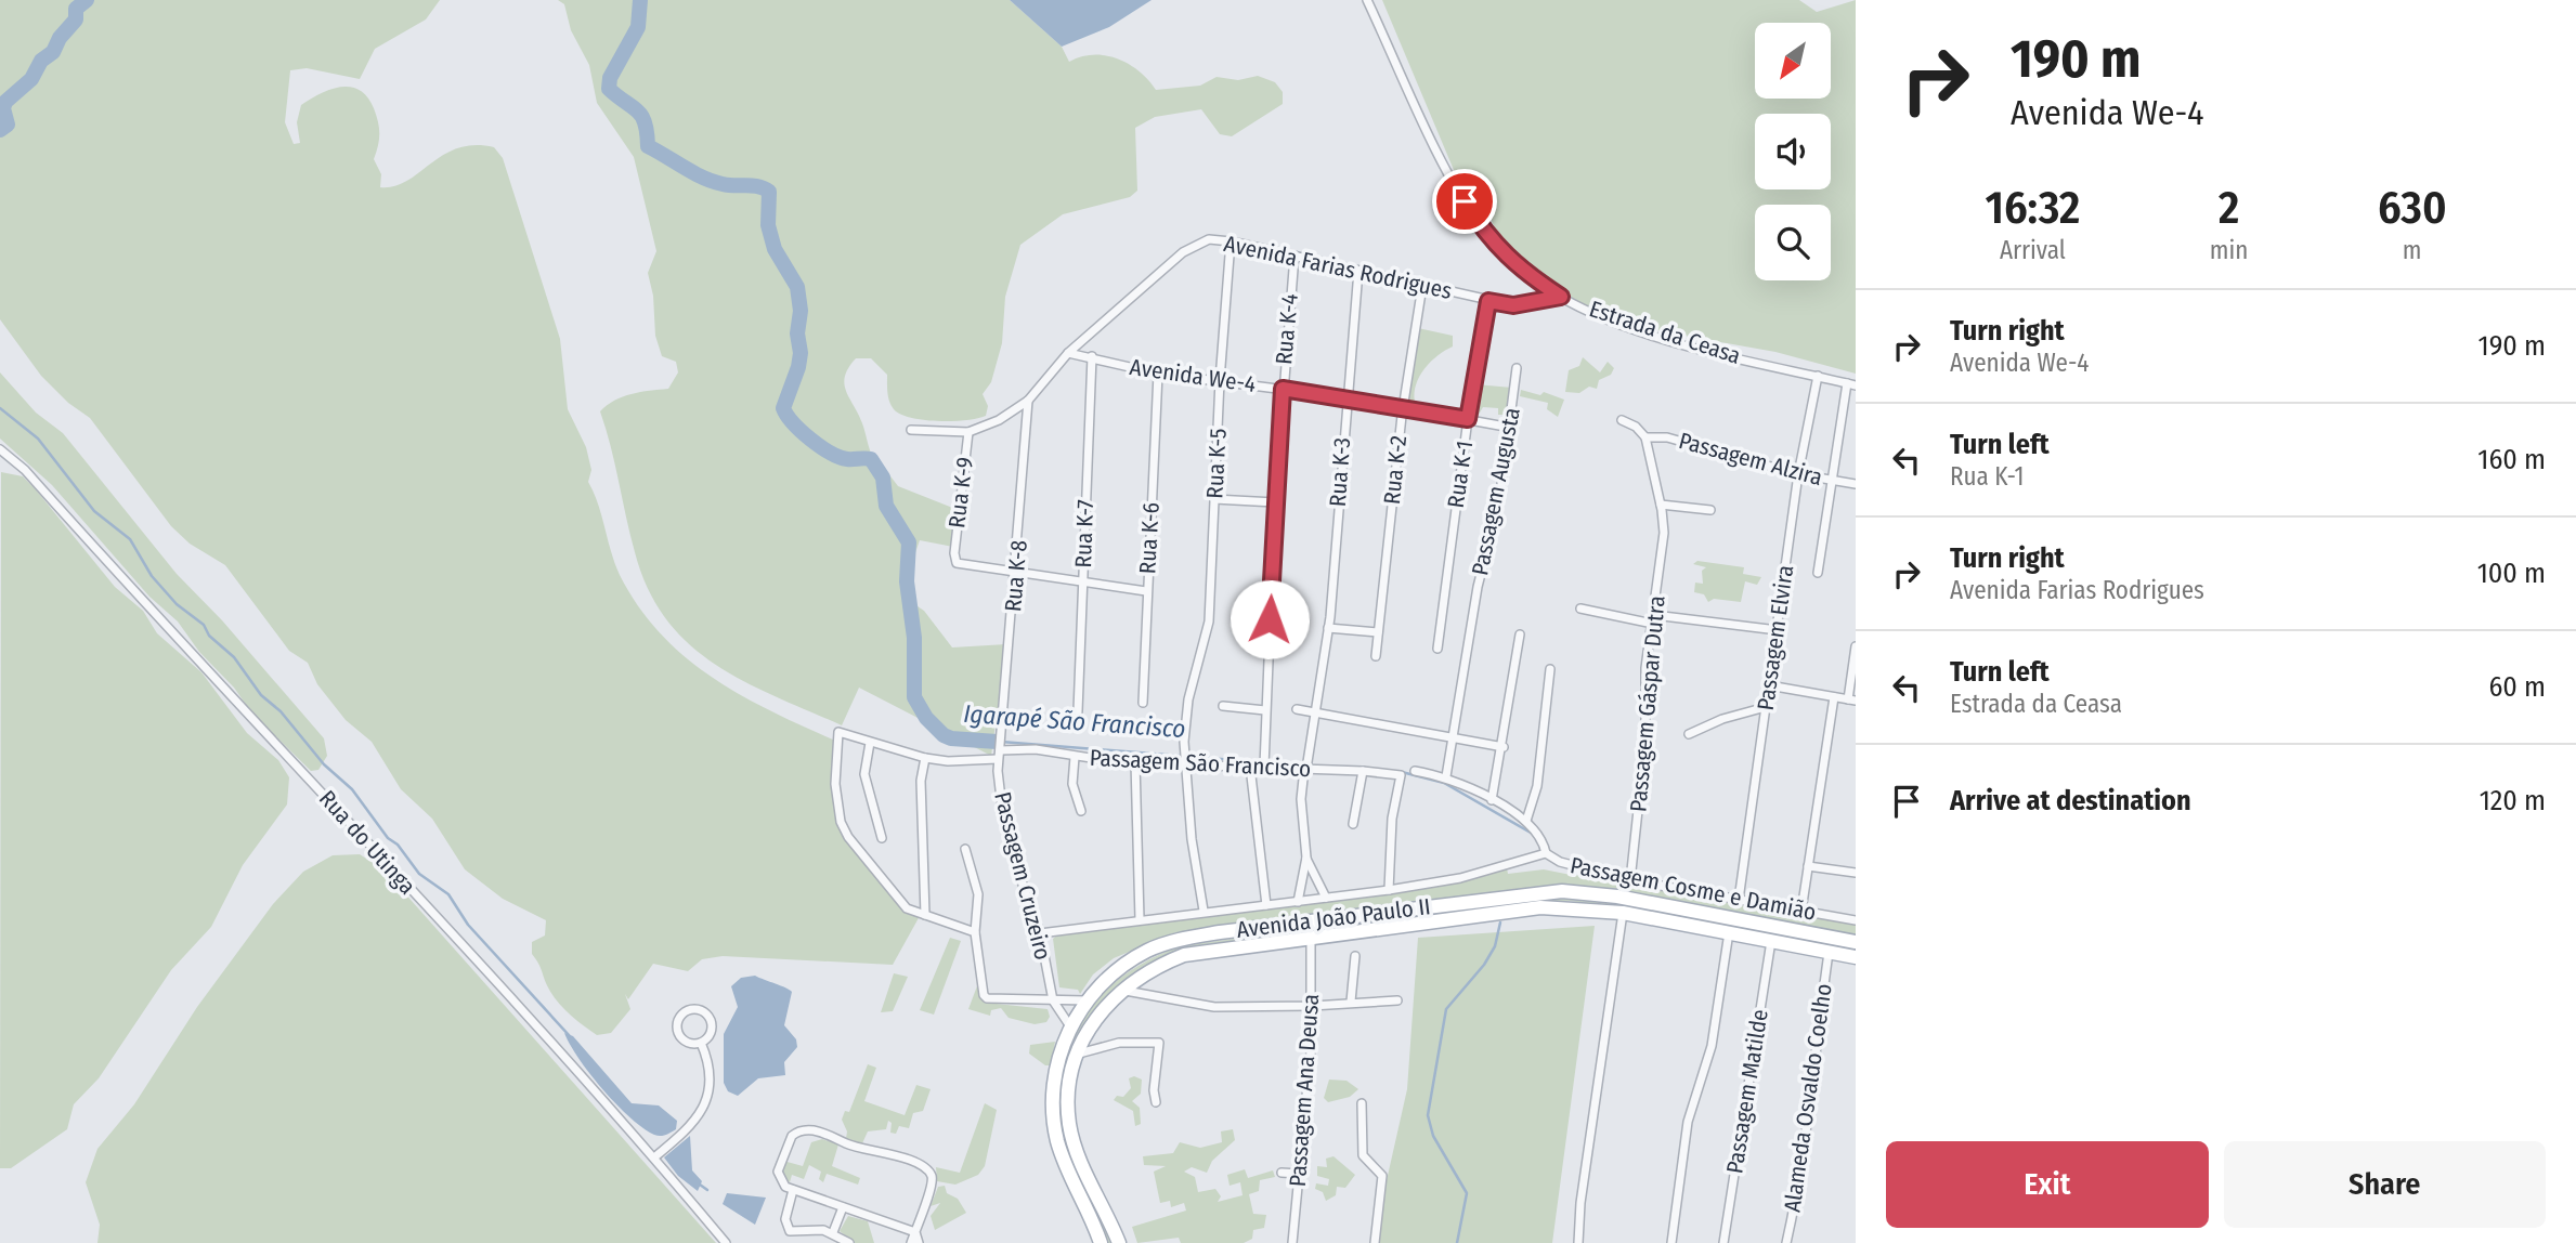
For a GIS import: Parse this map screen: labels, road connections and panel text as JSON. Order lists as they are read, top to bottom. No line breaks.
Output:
{"streets":{"main road":["Avenida João Paulo II"],"street":["Avenida Farias Rodrigues","Rua K-4","Estrada da Ceasa","Avenida We-4","Passagem Alzira","Rua K-5","Rua K-2","Rua K-3","Rua K-1","Passagem Augusta","Rua K-9","Rua K-7","Rua K-6","Rua K-8","Passagem Elvira","Passagem Gáspar Dutra","Passagem São Francisco","Rua do Utinga","Passagem Cruzeiro","Passagem Cosme e Damião","Passagem Ana Deusa","Passagem Matilde","Alameda Osvaldo Coelho"]},"crossings":[["Avenida Farias Rodrigues","Rua K-4"],["Avenida Farias Rodrigues","Estrada da Ceasa"],["Avenida Farias Rodrigues","Avenida We-4"],["Avenida Farias Rodrigues","Rua K-5"],["Avenida Farias Rodrigues","Rua K-2"],["Avenida Farias Rodrigues","Rua K-3"],["Avenida Farias Rodrigues","Rua K-1"],["Avenida Farias Rodrigues","Rua K-9"],["Avenida Farias Rodrigues","Rua K-8"],["Rua K-4","Avenida We-4"],["Rua K-4","Passagem São Francisco"],["Estrada da Ceasa","Passagem Elvira"],["Avenida We-4","Rua K-5"],["Avenida We-4","Rua K-2"],["Avenida We-4","Rua K-3"],["Avenida We-4","Rua K-1"],["Avenida We-4","Passagem Augusta"],["Avenida We-4","Rua K-7"],["Avenida We-4","Rua K-6"],["Passagem Alzira","Passagem Elvira"],["Passagem Alzira","Passagem Gáspar Dutra"],["Rua K-5","Passagem São Francisco"],["Rua K-5","Passagem Cosme e Damião"],["Rua K-3","Passagem São Francisco"],["Rua K-9","Rua K-8"],["Rua K-8","Passagem São Francisco"],["Rua K-8","Passagem Cruzeiro"],["Passagem Elvira","Passagem Cosme e Damião"],["Passagem Gáspar Dutra","Passagem Cosme e Damião"],["Passagem São Francisco","Passagem Cruzeiro"],["Passagem São Francisco","Passagem Cosme e Damião"],["Passagem Cruzeiro","Passagem Cosme e Damião"],["Avenida João Paulo II","Passagem Ana Deusa"],["Avenida João Paulo II","Passagem Matilde"],["Avenida João Paulo II","Alameda Osvaldo Coelho"]],"water":["Igarapé São Francisco"],"north":"bottom left","page":{"turn":["190 m","Avenida We-4"],"eta":["16:32","Arrival","2","min","630","m"],"list":[{"name":"Turn right","note":"Avenida We-4","value":"190 m"},{"name":"Turn left","note":"Rua K-1","value":"160 m"},{"name":"Turn right","note":"Avenida Farias Rodrigues","value":"100 m"},{"name":"Turn left","note":"Estrada da Ceasa","value":"60 m"},{"name":"Arrive at destination","value":"120 m"}],"buttons":["Exit","Share"]}}
